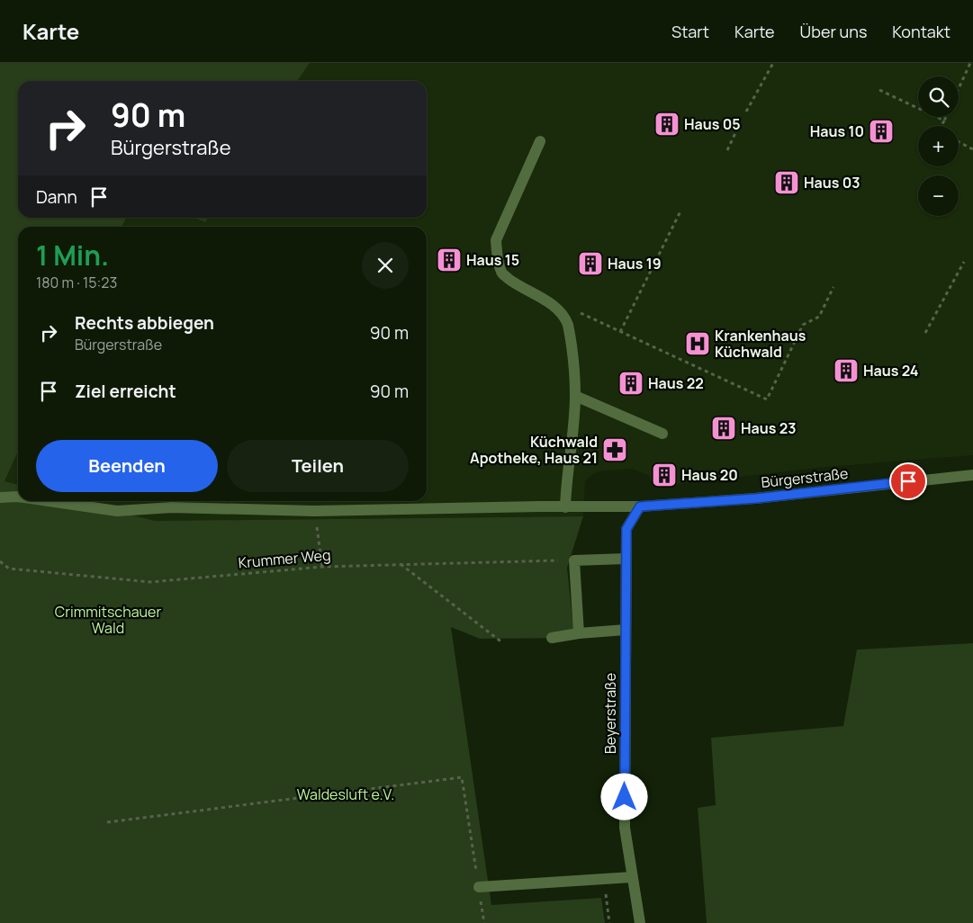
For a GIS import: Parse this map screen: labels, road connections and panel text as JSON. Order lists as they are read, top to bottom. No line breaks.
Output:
{"streets":{"street":["Bürgerstraße","Beyerstraße"],"path":["Krummer Weg"]},"crossings":[["Bürgerstraße","Beyerstraße"]],"parks":["Crimmitschauer Wald","Waldesluft e.V."],"places":{"building":["Haus 05","Haus 10","Haus 03","Haus 15","Haus 19","Haus 24","Haus 22","Haus 23","Haus 20"],"hospital":["Krankenhaus Küchwald"],"pharmacy":["Küchwald Apotheke, Haus 21"]},"page":{"header":"Karte","nav":["Start","Karte","Über uns","Kontakt"],"map_buttons":["+","−"],"turn":["90 m","Bürgerstraße"],"then":"Dann","heading":["1 Min.","180 m · 15:23"],"list":[{"name":"Rechts abbiegen","note":"Bürgerstraße","value":"90 m"},{"name":"Ziel erreicht","value":"90 m"}],"buttons":["Beenden","Teilen"]}}
